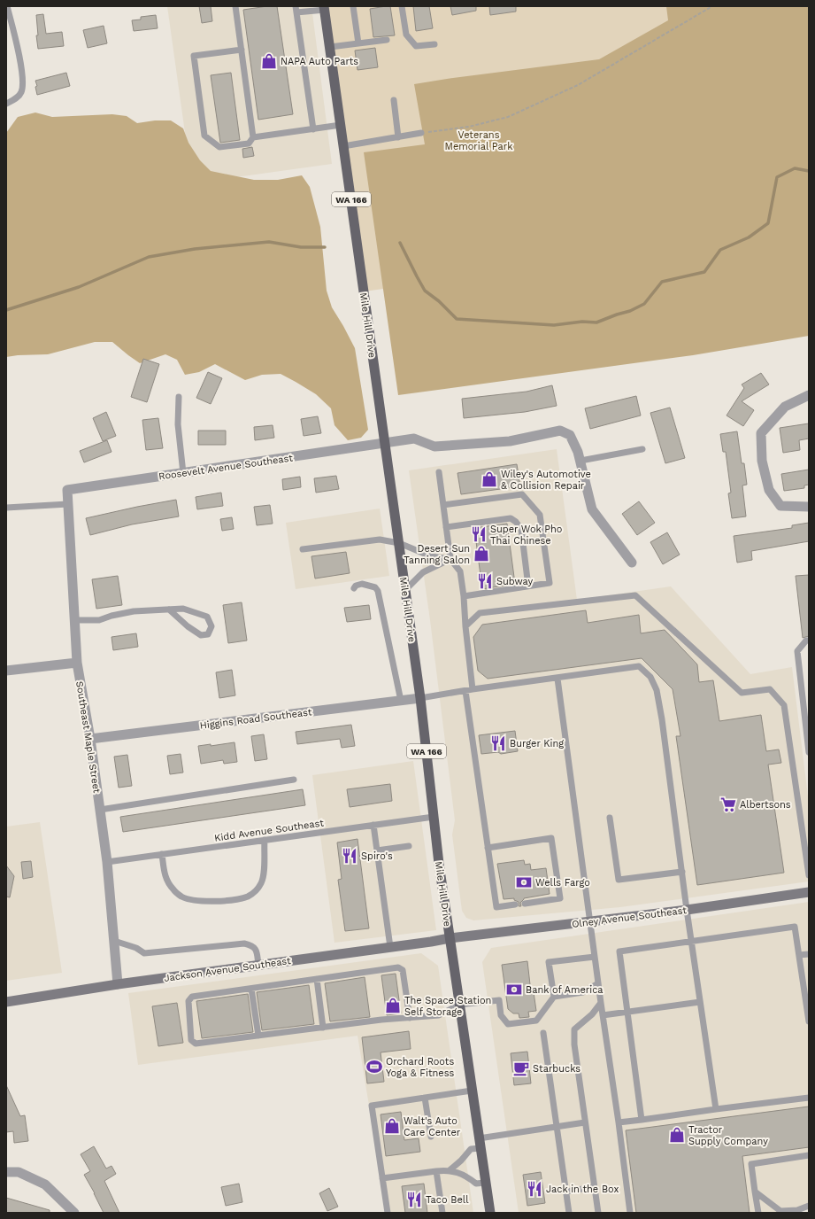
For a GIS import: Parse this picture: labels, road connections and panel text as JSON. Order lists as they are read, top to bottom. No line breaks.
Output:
{"streets":{"main road":["WA 166","Mile Hill Drive","Olney Avenue Southeast","Jackson Avenue Southeast"],"street":["Roosevelt Avenue Southeast","Higgins Road Southeast","Southeast Maple Street"],"lane":["Kidd Avenue Southeast"]},"crossings":[["Mile Hill Drive","Roosevelt Avenue Southeast"],["Mile Hill Drive","Higgins Road Southeast"],["Mile Hill Drive","Kidd Avenue Southeast"],["Mile Hill Drive","Olney Avenue Southeast"],["Mile Hill Drive","Jackson Avenue Southeast"],["Roosevelt Avenue Southeast","Southeast Maple Street"],["Higgins Road Southeast","Southeast Maple Street"],["Southeast Maple Street","Kidd Avenue Southeast"],["Southeast Maple Street","Jackson Avenue Southeast"],["Olney Avenue Southeast","Jackson Avenue Southeast"]],"parks":["Veterans Memorial Park"],"places":{"shop":["NAPA Auto Parts","Wiley's Automotive & Collision Repair","Desert Sun Tanning Salon","The Space Station Self Storage","Walt's Auto Care Center","Tractor Supply Company"],"restaurant":["Super Wok Pho Thai Chinese","Subway","Burger King","Spiro's","Jack in the Box","Taco Bell"],"supermarket":["Albertsons"],"bank":["Wells Fargo","Bank of America"],"sports":["Orchard Roots Yoga & Fitness"],"cafe":["Starbucks"]}}
